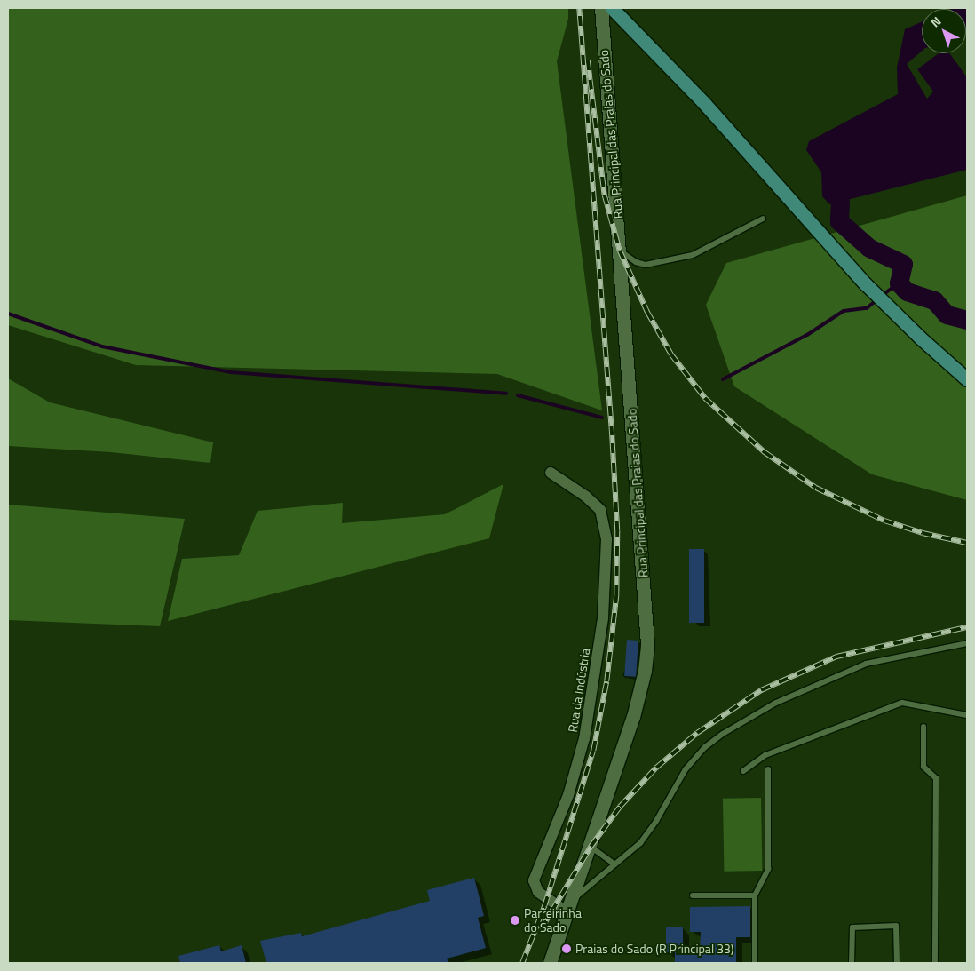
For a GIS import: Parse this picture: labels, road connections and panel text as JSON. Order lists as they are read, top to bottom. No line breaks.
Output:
{"streets":{"street":["Rua Principal das Praias do Sado","Rua da Indústria"]},"crossings":[["Rua Principal das Praias do Sado","Rua da Indústria"]],"places":["Parreirinha do Sado","Praias do Sado (R Principal 33)"],"north":"top left"}
